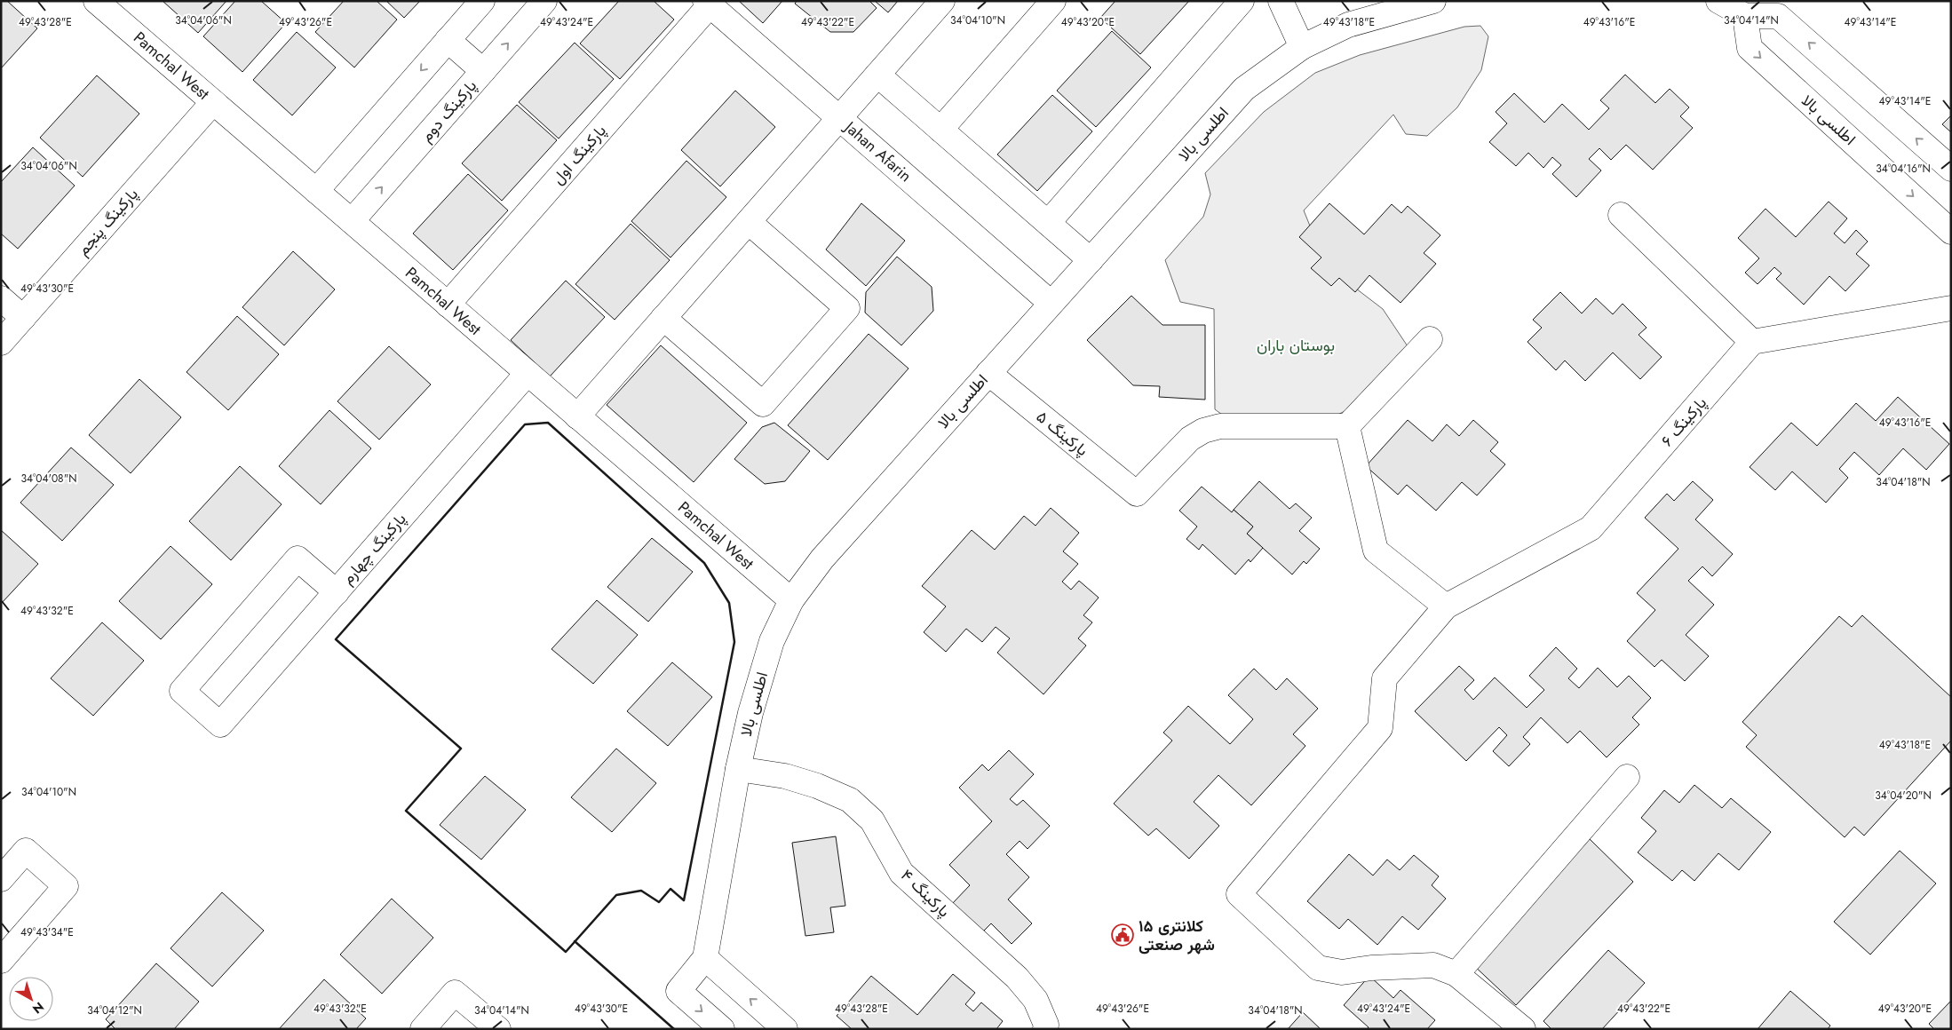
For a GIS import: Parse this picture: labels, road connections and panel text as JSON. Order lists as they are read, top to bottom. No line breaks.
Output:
{"streets":{"street":["Pamchal West","پارکینگ دوم","اطلسی بالا","Jahan Afarin","پارکینگ اول","پارکینگ پنجم","پارکینگ ۶","پارکینگ ۵","پارکینگ چهارم","پارکینگ ۴"]},"crossings":[["Pamchal West","پارکینگ دوم"],["Pamchal West","اطلسی بالا"],["Pamchal West","پارکینگ اول"],["Pamchal West","پارکینگ پنجم"],["Pamchal West","پارکینگ چهارم"],["اطلسی بالا","Jahan Afarin"],["اطلسی بالا","پارکینگ ۵"],["اطلسی بالا","پارکینگ ۴"],["Jahan Afarin","پارکینگ اول"]],"parks":["بوستان باران"],"places":{"public building":["کلانتری ۱۵ شهر صنعتی"]},"north":"bottom right","coordinates":["34°04'06\"N","34°04'10\"N","34°04'14\"N","49°43'28\"E","49°43'26\"E","49°43'24\"E","49°43'22\"E","49°43'20\"E","49°43'16\"E","49°43'14\"E","49°43'18\"E","34°04'16\"N","49°43'30\"E","34°04'08\"N","34°04'18\"N","49°43'32\"E","34°04'20\"N","49°43'34\"E","34°04'12\"N"]}
